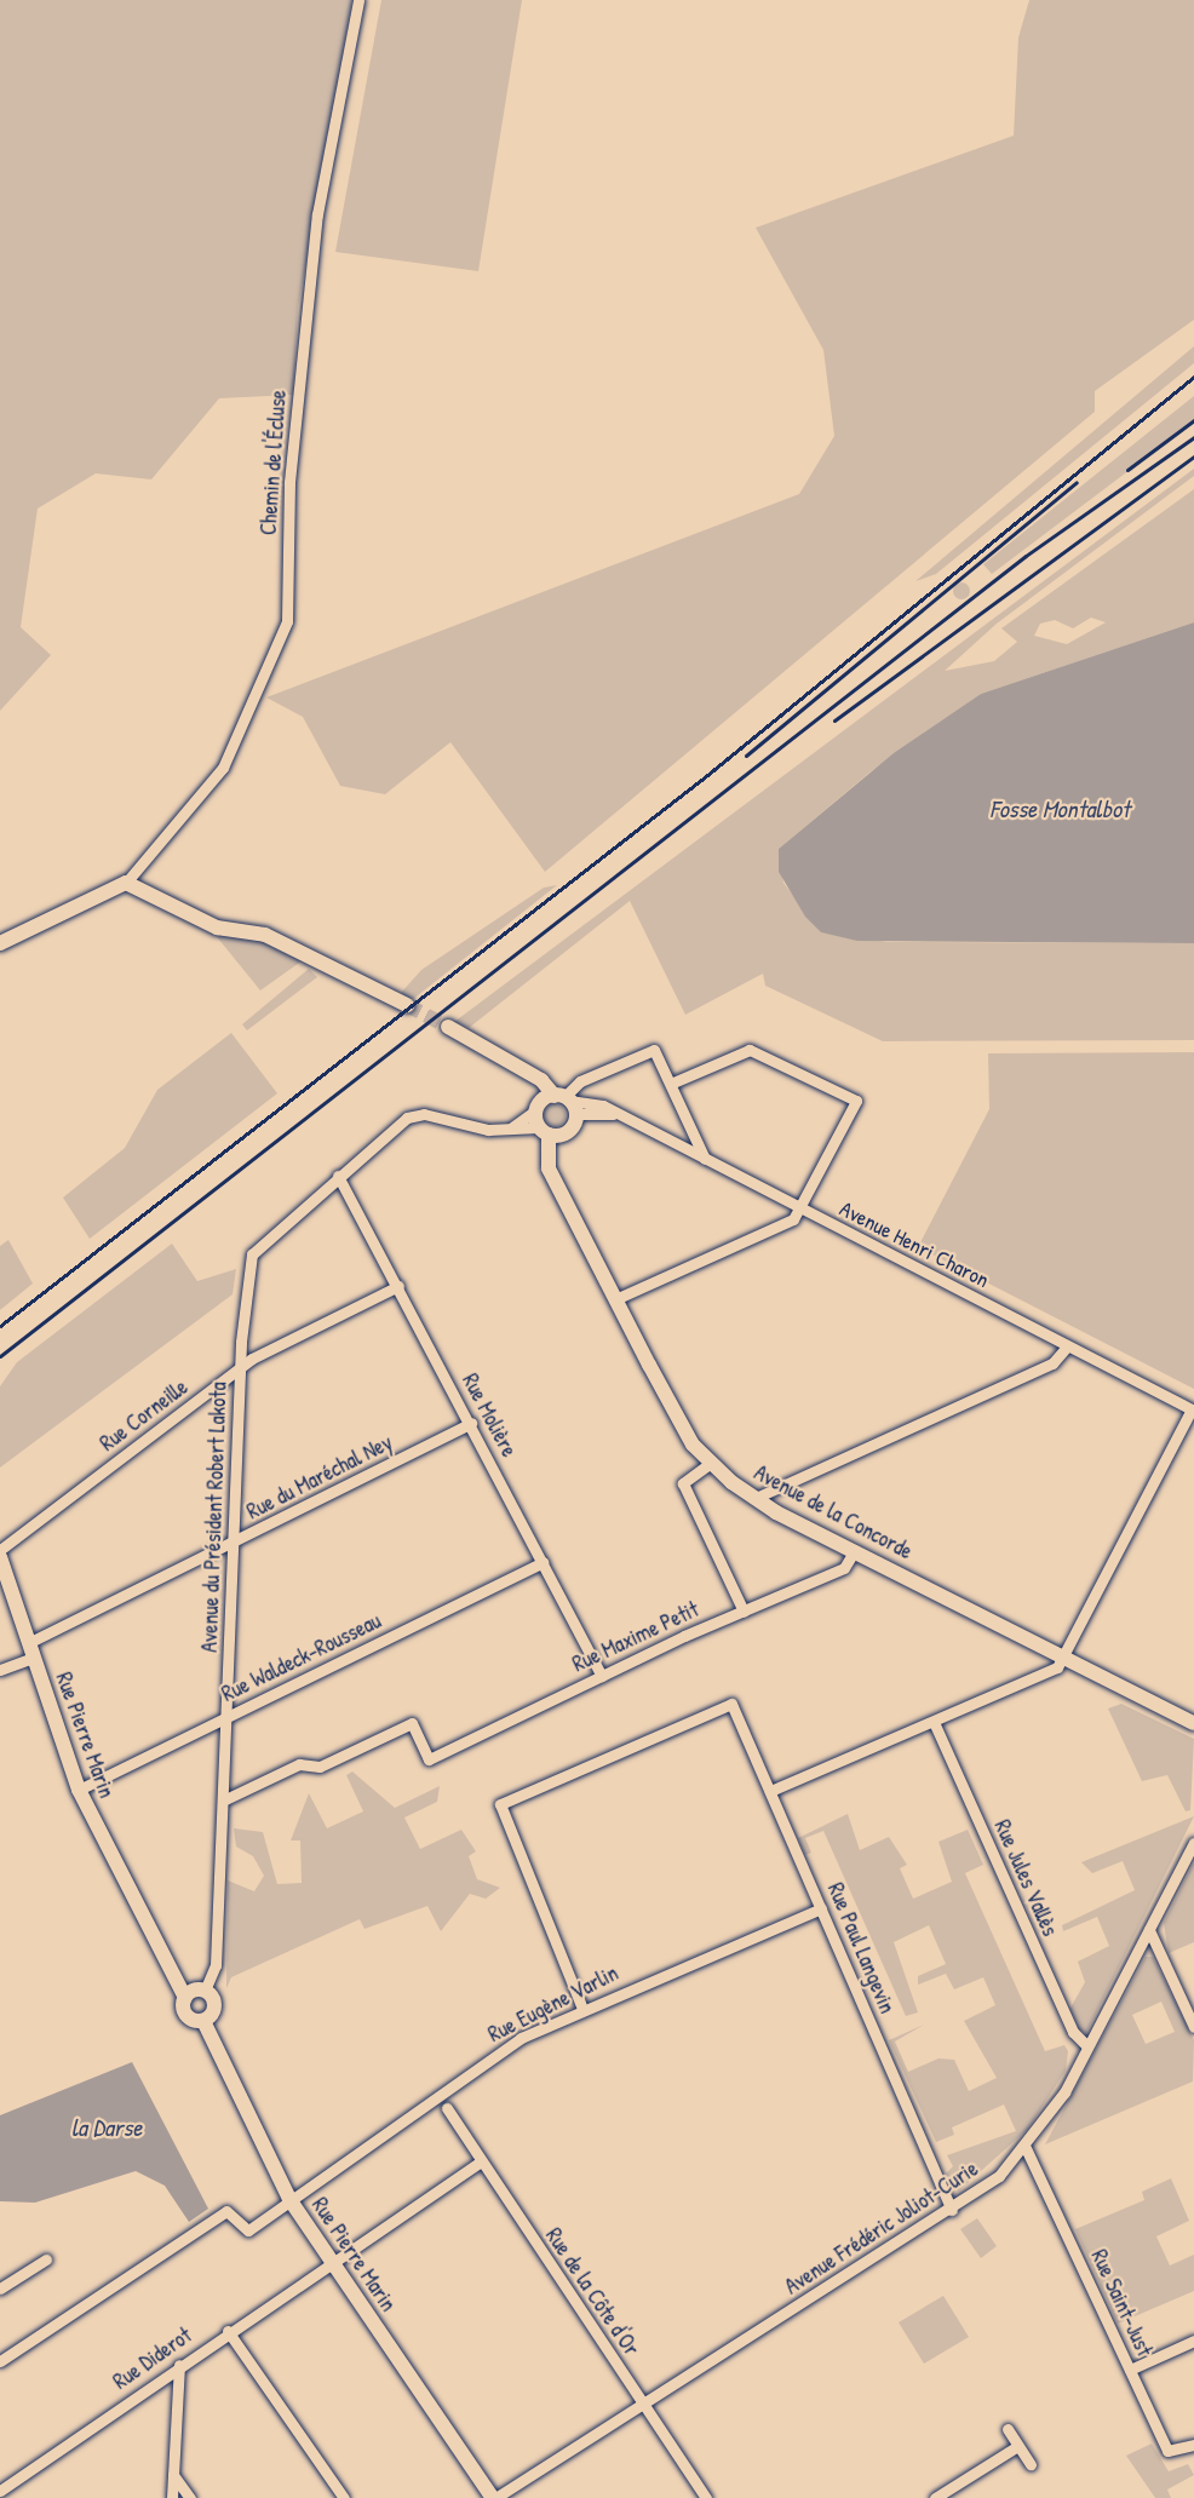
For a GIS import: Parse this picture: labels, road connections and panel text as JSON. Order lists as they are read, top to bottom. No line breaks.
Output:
{"streets":{"street":["Chemin de l'Écluse","Avenue Henri Charon","Rue Corneille","Rue Molière","Rue du Maréchal Ney","Avenue de la Concorde","Avenue du Président Robert Lakota","Rue Maxime Petit","Rue Waldeck-Rousseau","Rue Pierre Marin","Rue Jules Vallès","Rue Paul Langevin","Rue Eugène Varlin","Avenue Frédéric Joliot-Curie","Rue de la Côte d'Or","Rue Saint-Just","Rue Diderot"]},"crossings":[["Rue Corneille","Rue Molière"],["Rue Corneille","Avenue du Président Robert Lakota"],["Rue Molière","Rue du Maréchal Ney"],["Rue Molière","Avenue du Président Robert Lakota"],["Rue Molière","Rue Maxime Petit"],["Rue Molière","Rue Waldeck-Rousseau"],["Rue du Maréchal Ney","Avenue du Président Robert Lakota"],["Rue du Maréchal Ney","Rue Pierre Marin"],["Avenue de la Concorde","Rue Maxime Petit"],["Avenue du Président Robert Lakota","Rue Maxime Petit"],["Avenue du Président Robert Lakota","Rue Waldeck-Rousseau"],["Rue Waldeck-Rousseau","Rue Pierre Marin"],["Rue Pierre Marin","Rue Eugène Varlin"],["Rue Pierre Marin","Avenue Frédéric Joliot-Curie"],["Rue Pierre Marin","Rue Diderot"],["Rue Jules Vallès","Avenue Frédéric Joliot-Curie"],["Rue Paul Langevin","Rue Eugène Varlin"],["Rue Paul Langevin","Avenue Frédéric Joliot-Curie"],["Avenue Frédéric Joliot-Curie","Rue de la Côte d'Or"],["Avenue Frédéric Joliot-Curie","Rue Saint-Just"],["Rue de la Côte d'Or","Rue Diderot"]],"water":["Fosse Montalbot","la Darse"]}
